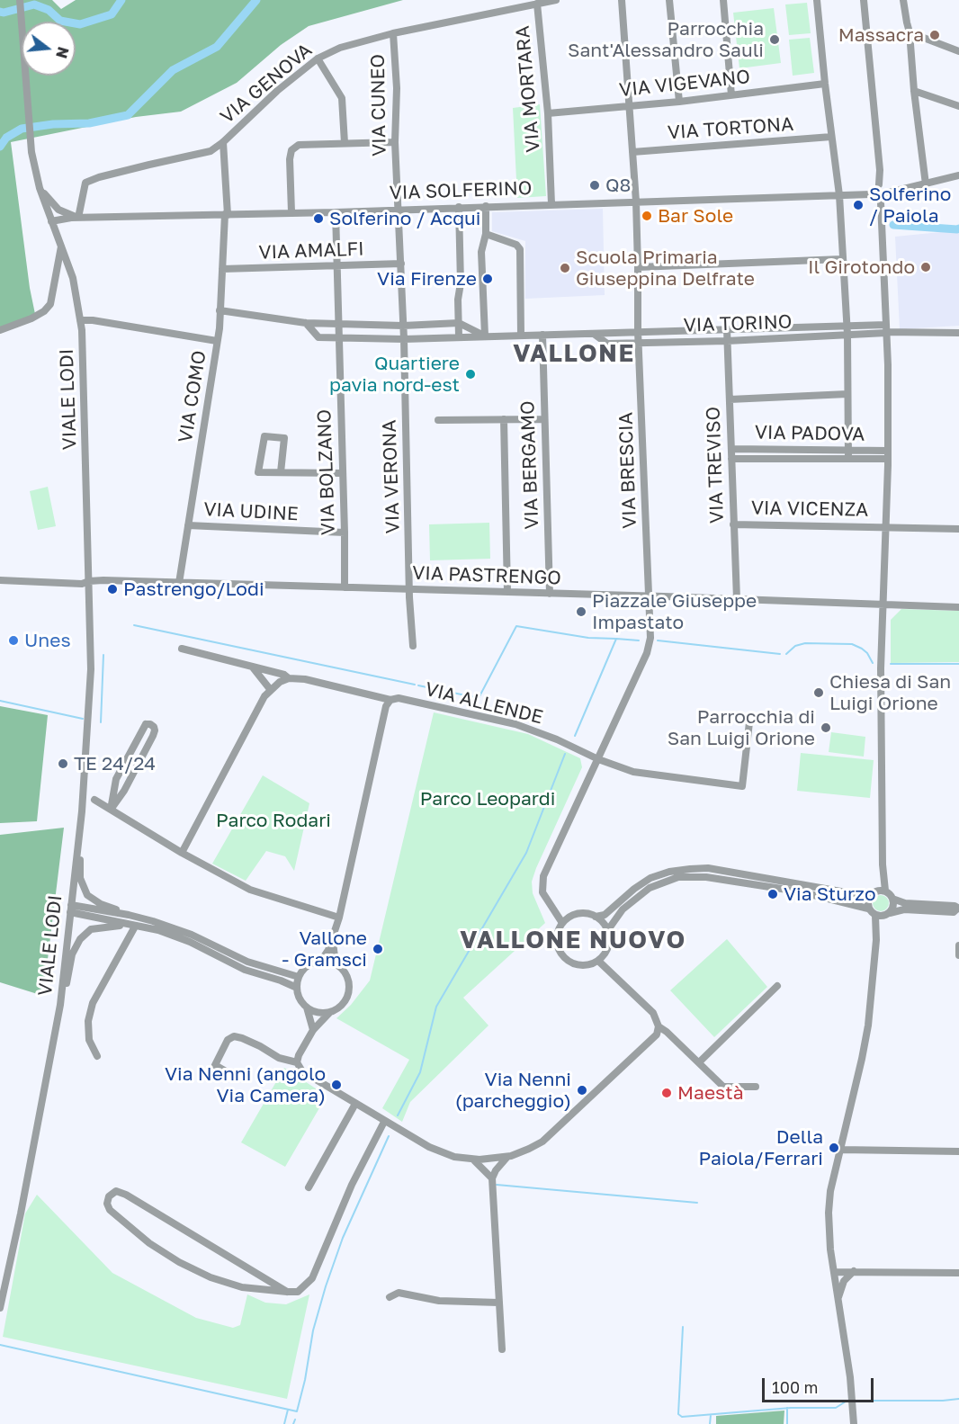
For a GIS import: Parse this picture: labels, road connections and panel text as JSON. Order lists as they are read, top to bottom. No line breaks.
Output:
{"streets":{"street":["VIA GENOVA","VIA VIGEVANO","VIA MORTARA","VIA CUNEO","VIA TORTONA","VIA SOLFERINO","VIA AMALFI","VIA TORINO","VIA COMO","VIALE LODI","VIA PADOVA","VIA BERGAMO","VIA TREVISO","VIA BRESCIA","VIA BOLZANO","VIA VERONA","VIA VICENZA","VIA UDINE","VIA PASTRENGO","VIA ALLENDE"]},"crossings":[["VIA GENOVA","VIA MORTARA"],["VIA GENOVA","VIA CUNEO"],["VIA GENOVA","VIA SOLFERINO"],["VIA GENOVA","VIA COMO"],["VIA VIGEVANO","VIA MORTARA"],["VIA VIGEVANO","VIA BRESCIA"],["VIA MORTARA","VIA SOLFERINO"],["VIA CUNEO","VIA SOLFERINO"],["VIA CUNEO","VIA VERONA"],["VIA TORTONA","VIA BRESCIA"],["VIA SOLFERINO","VIA COMO"],["VIA SOLFERINO","VIALE LODI"],["VIA SOLFERINO","VIA BRESCIA"],["VIA SOLFERINO","VIA BOLZANO"],["VIA SOLFERINO","VIA VERONA"],["VIA AMALFI","VIA COMO"],["VIA AMALFI","VIA BOLZANO"],["VIA AMALFI","VIA VERONA"],["VIA TORINO","VIA COMO"],["VIA TORINO","VIA BERGAMO"],["VIA TORINO","VIA TREVISO"],["VIA TORINO","VIA BRESCIA"],["VIA TORINO","VIA BOLZANO"],["VIA TORINO","VIA VERONA"],["VIA COMO","VIA UDINE"],["VIA COMO","VIA PASTRENGO"],["VIALE LODI","VIA PASTRENGO"],["VIA PADOVA","VIA TREVISO"],["VIA BERGAMO","VIA PASTRENGO"],["VIA TREVISO","VIA VICENZA"],["VIA TREVISO","VIA PASTRENGO"],["VIA BRESCIA","VIA PASTRENGO"],["VIA BRESCIA","VIA ALLENDE"],["VIA BOLZANO","VIA UDINE"],["VIA BOLZANO","VIA PASTRENGO"],["VIA VERONA","VIA PASTRENGO"]],"districts":["VALLONE","VALLONE NUOVO"],"parks":["Parco Leopardi","Parco Rodari"],"places":["Massacra","Parrocchia Sant'Alessandro Sauli","Q8","Solferino / Paiola","Bar Sole","Solferino / Acqui","Il Girotondo","Scuola Primaria Giuseppina Delfrate","Via Firenze","Quartiere pavia nord-est","Pastrengo/Lodi","Piazzale Giuseppe Impastato","Unes","Chiesa di San Luigi Orione","Parrocchia di San Luigi Orione","TE 24/24","Via Sturzo","Vallone - Gramsci","Via Nenni (angolo Via Camera)","Via Nenni (parcheggio)","Maestà","Della Paiola/Ferrari"],"scale_bar":"100 m","north":"right"}
